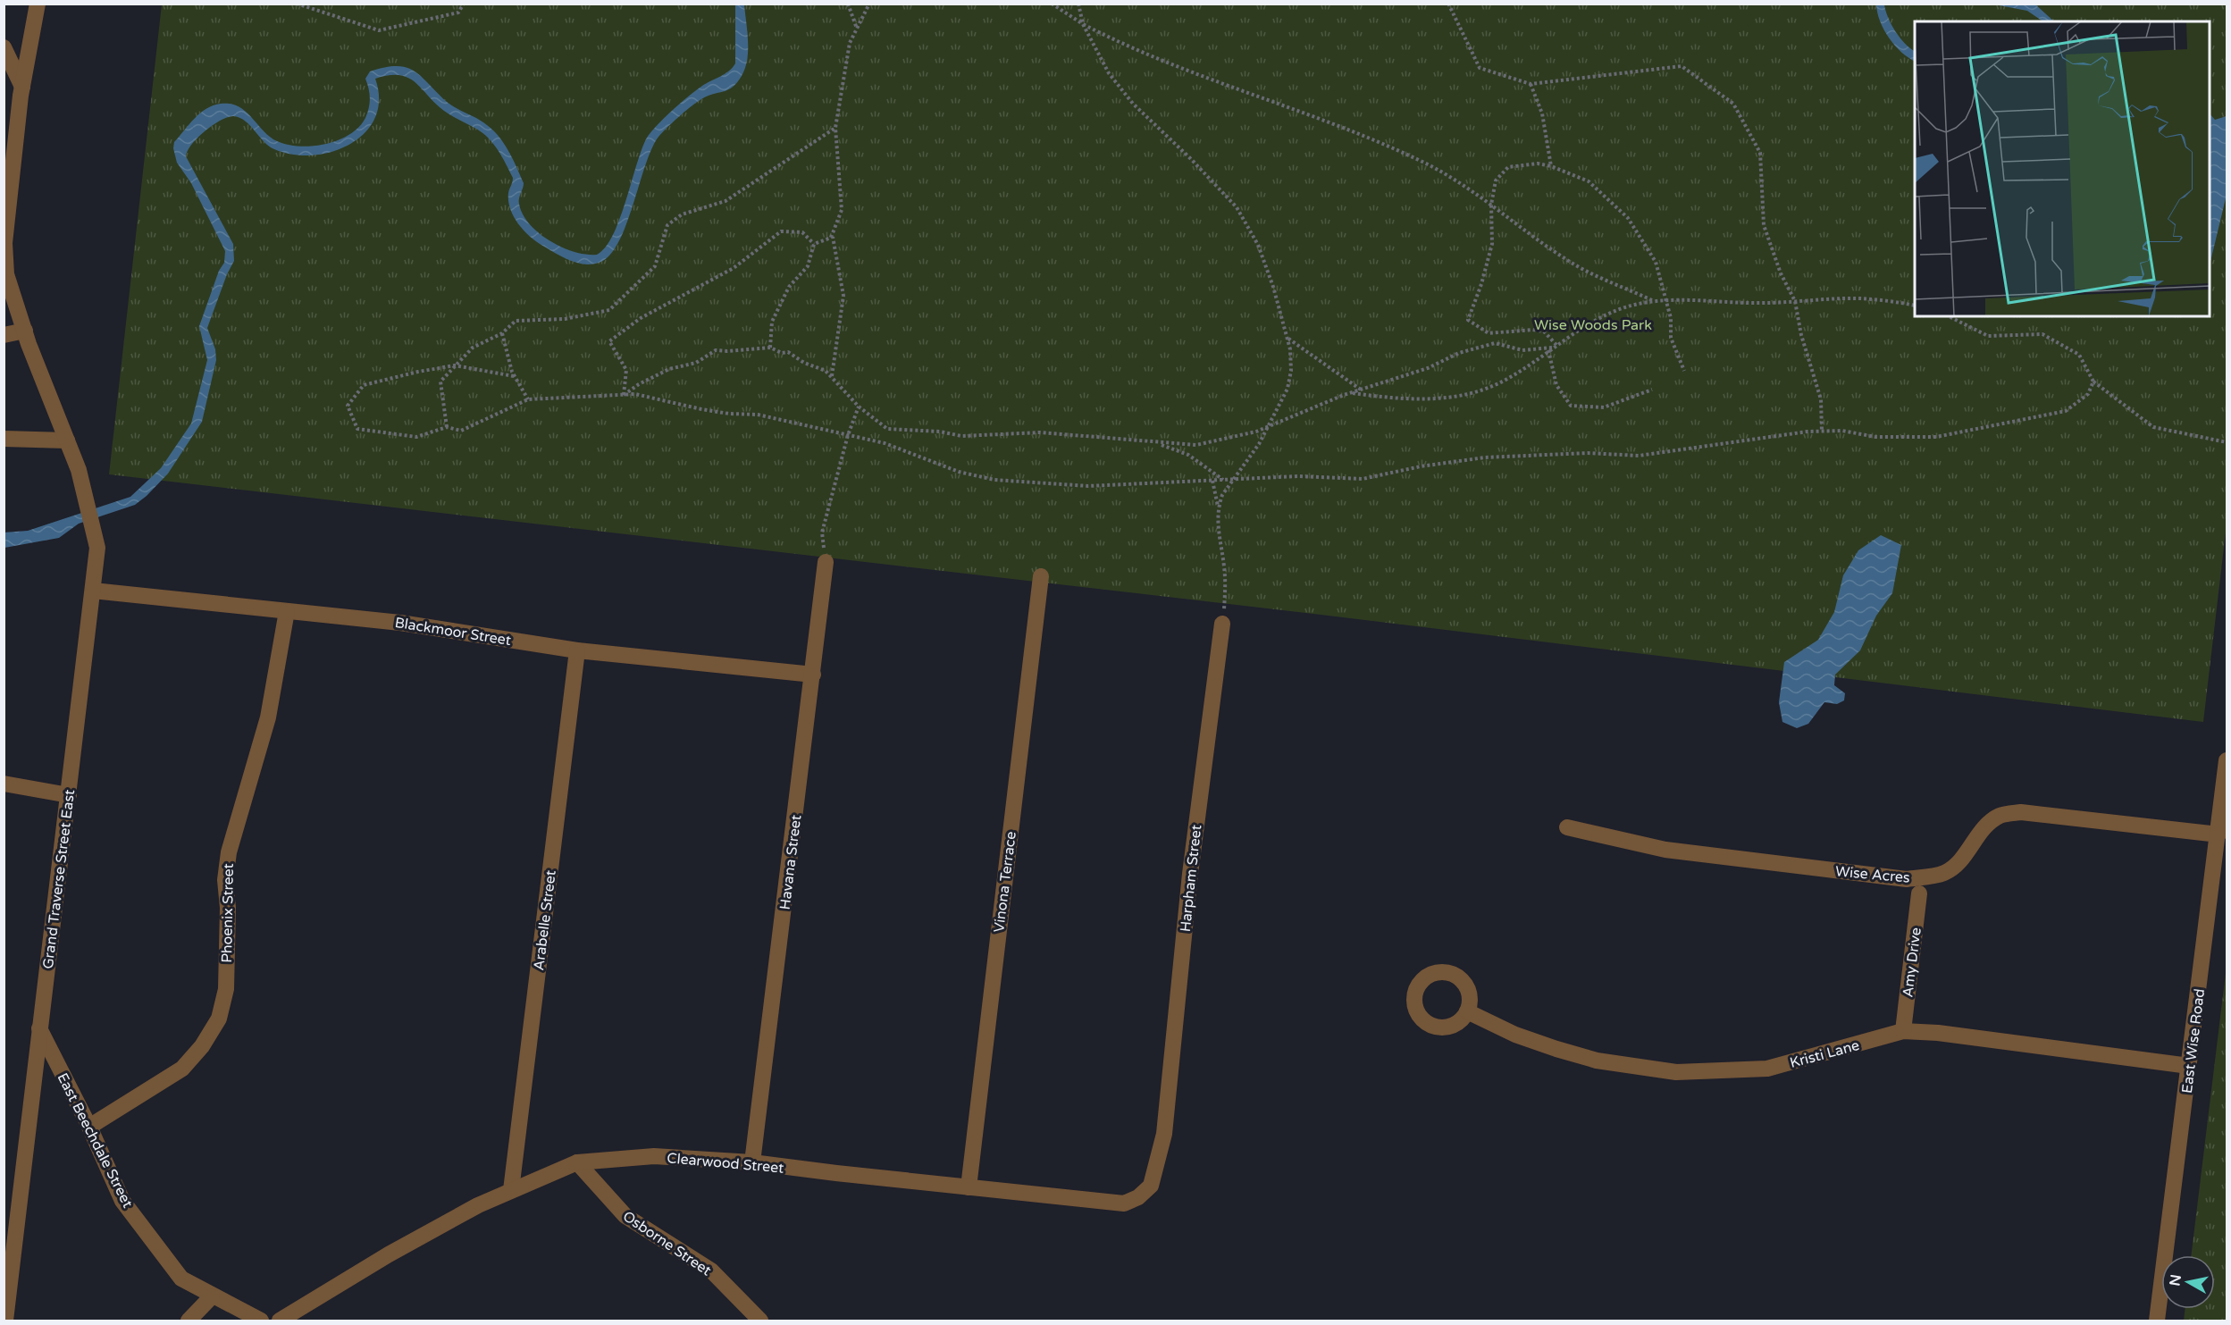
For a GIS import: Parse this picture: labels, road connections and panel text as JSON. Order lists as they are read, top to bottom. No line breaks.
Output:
{"streets":{"street":["Blackmoor Street","Havana Street","Wise Acres","Harpham Street","Grand Traverse Street East","Vinona Terrace","Phoenix Street","Arabelle Street","Amy Drive","East Wise Road","Kristi Lane","East Beechdale Street","Clearwood Street","Osborne Street"]},"crossings":[["Blackmoor Street","Havana Street"],["Blackmoor Street","Grand Traverse Street East"],["Blackmoor Street","Phoenix Street"],["Blackmoor Street","Arabelle Street"],["Havana Street","Clearwood Street"],["Wise Acres","East Wise Road"],["Harpham Street","Clearwood Street"],["Grand Traverse Street East","East Beechdale Street"],["Vinona Terrace","Clearwood Street"],["Phoenix Street","East Beechdale Street"],["Arabelle Street","Clearwood Street"],["Amy Drive","Kristi Lane"],["East Wise Road","Kristi Lane"],["Clearwood Street","Osborne Street"]],"parks":["Wise Woods Park"],"north":"left"}
